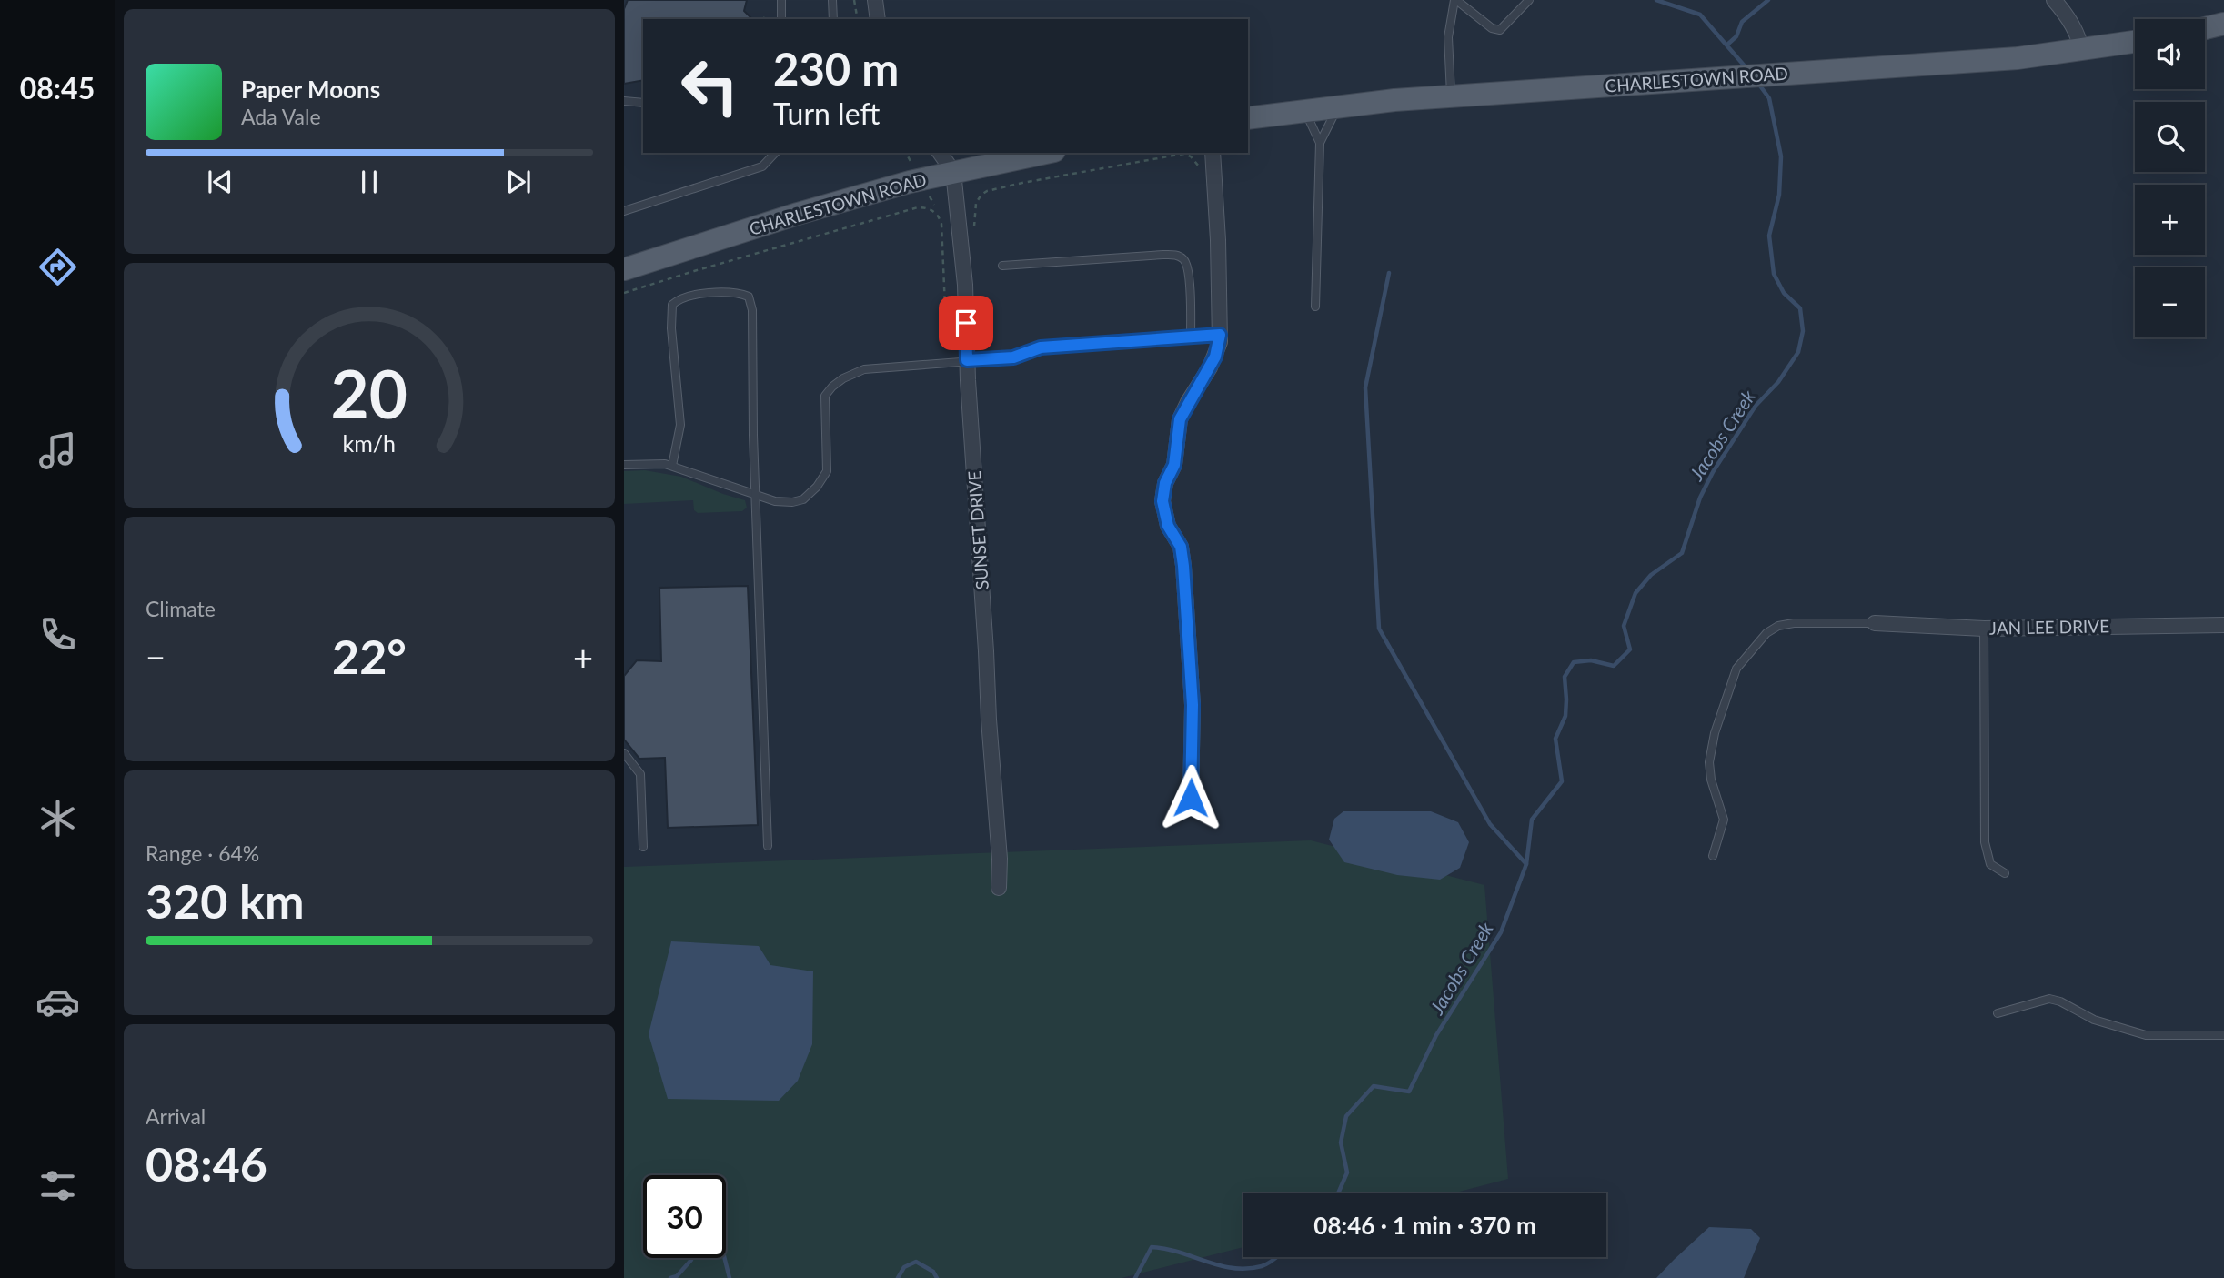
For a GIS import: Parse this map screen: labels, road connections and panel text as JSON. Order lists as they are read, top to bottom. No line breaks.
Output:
{"streets":{"main road":["CHARLESTOWN ROAD"],"street":["SUNSET DRIVE","JAN LEE DRIVE"]},"crossings":[["CHARLESTOWN ROAD","SUNSET DRIVE"]],"water":["Jacobs Creek"],"page":{"tabs":"08:45","map_buttons":["+","−"],"turn":["230 m","Turn left"],"song":["Paper Moons","Ada Vale"],"tile":["Climate",["Range · 64%","320 km"],["Arrival","08:46"]],"heat":["−","22°","+"],"limit":"30","trip":"08:46 · 1 min · 370 m","gauge":["20","km/h"]}}
